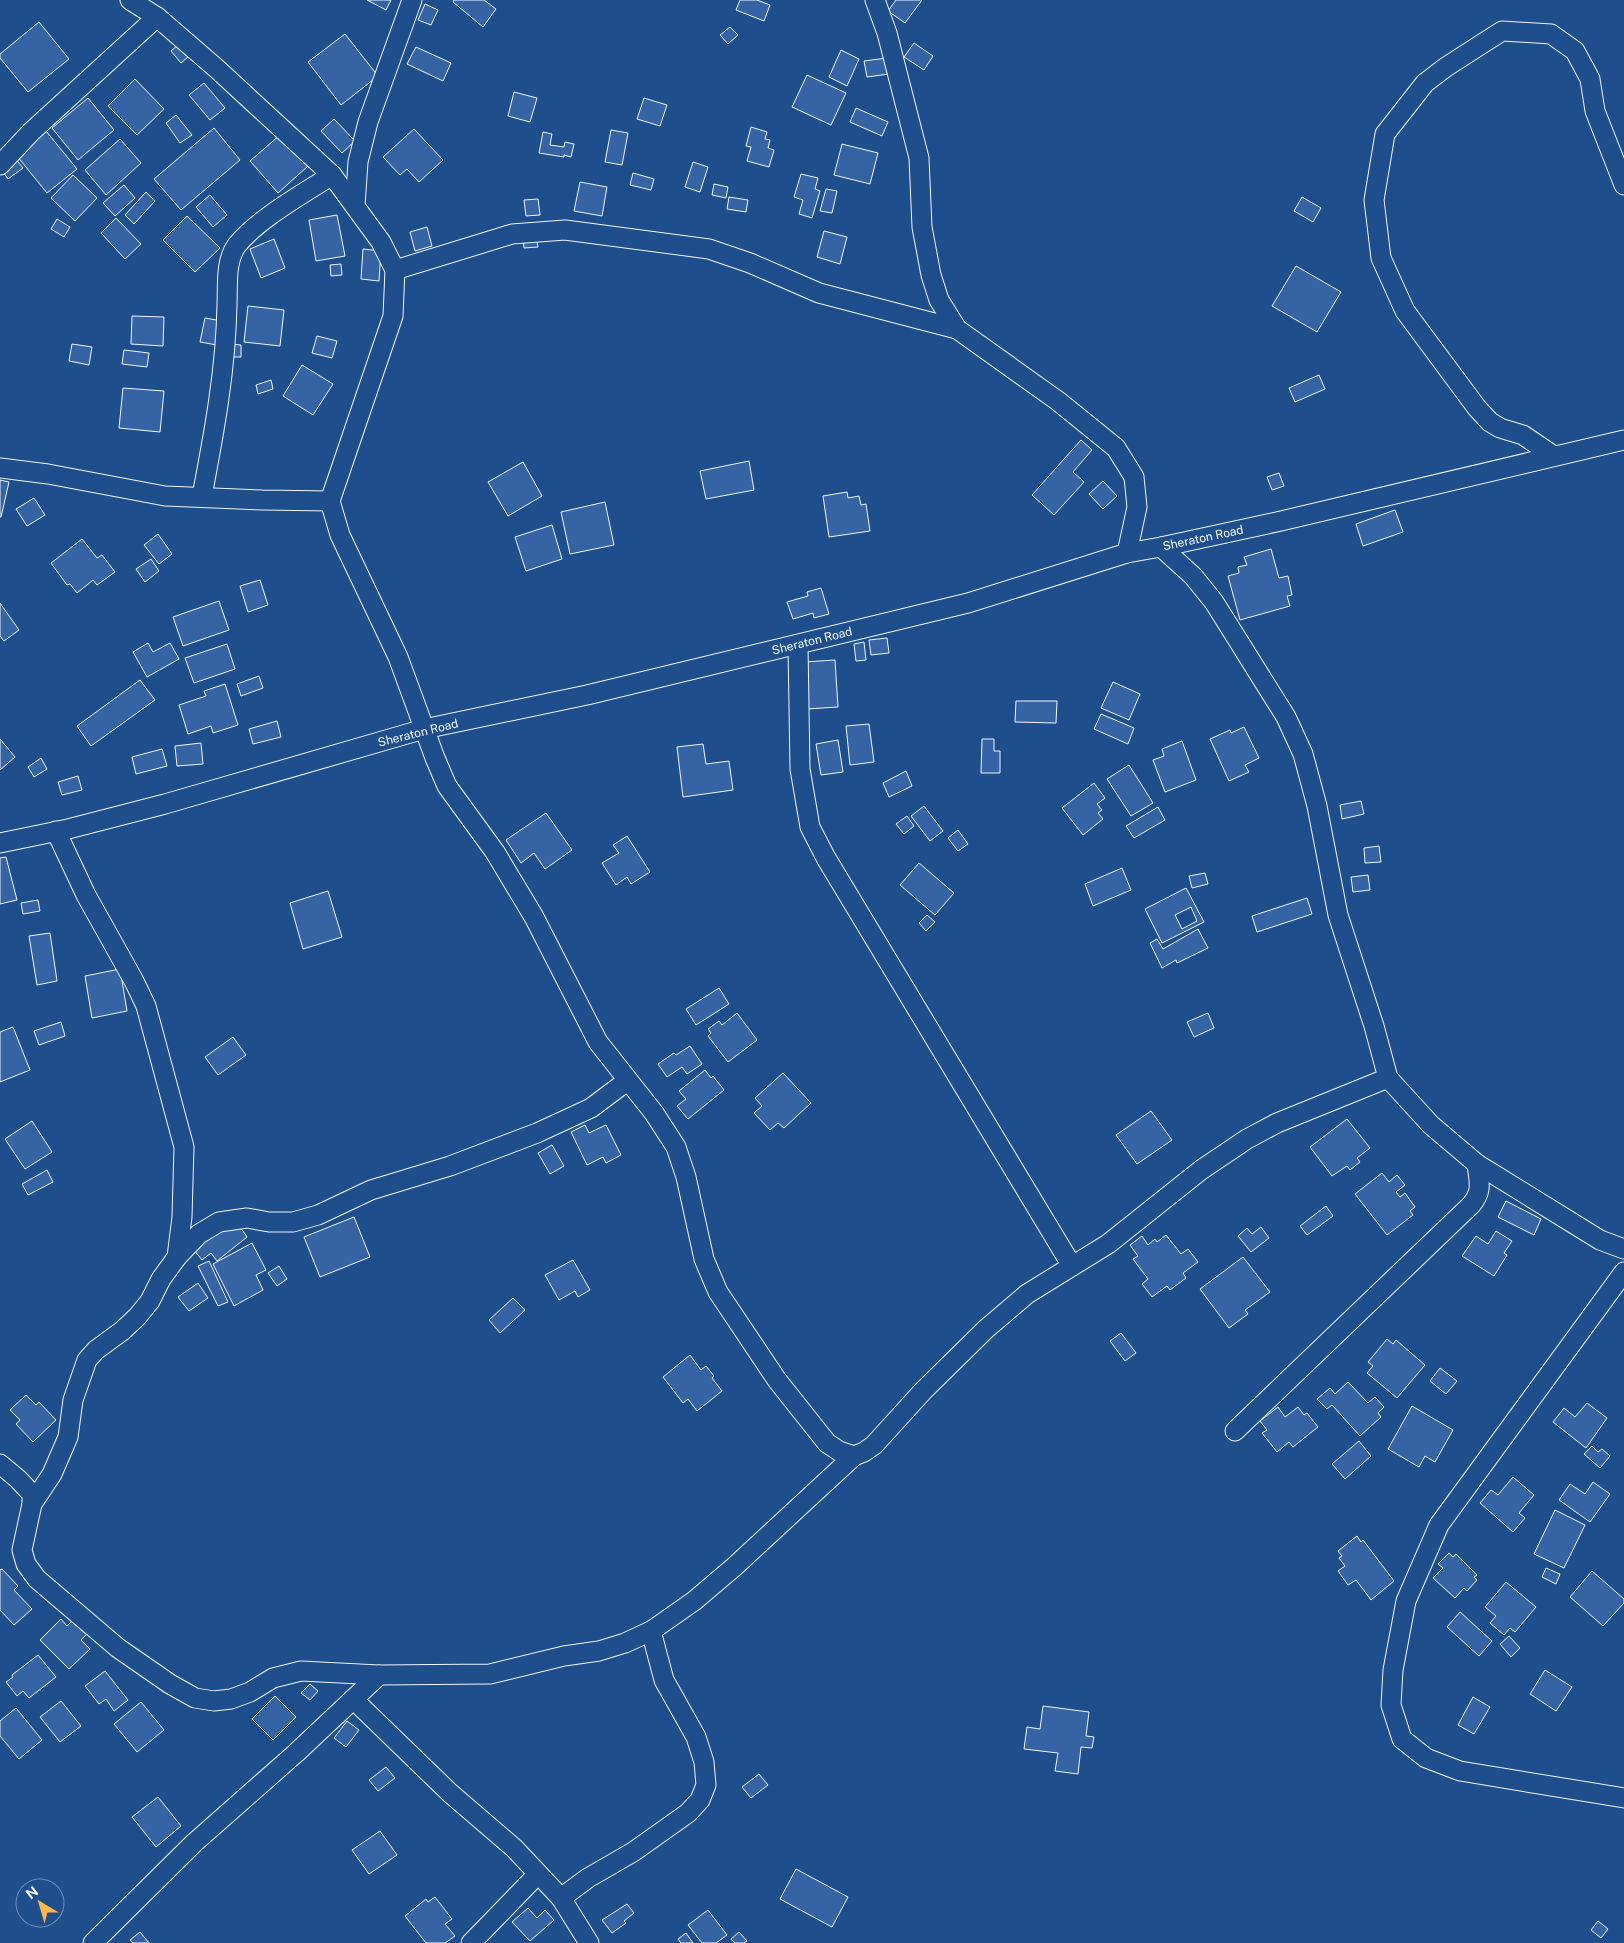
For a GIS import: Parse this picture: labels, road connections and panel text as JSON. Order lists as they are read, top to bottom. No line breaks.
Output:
{"streets":{"street":["Sheraton Road"]},"north":"top left"}
